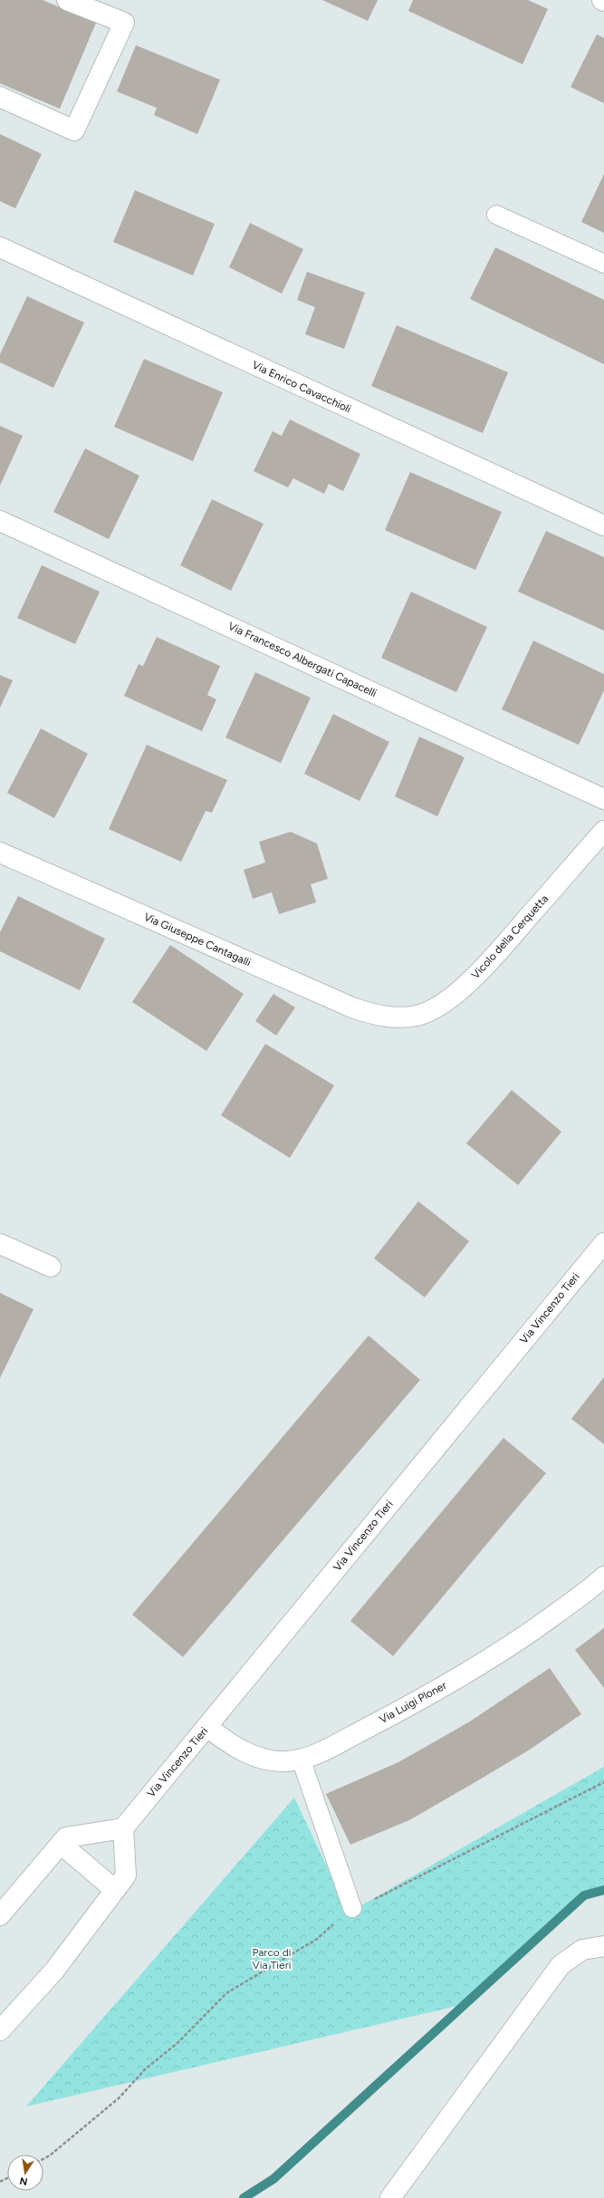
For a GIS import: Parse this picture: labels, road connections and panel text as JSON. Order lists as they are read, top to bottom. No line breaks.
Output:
{"streets":{"street":["Via Enrico Cavacchioli","Via Francesco Albergati Capacelli","Vicolo della Cerquetta","Via Giuseppe Cantagalli","Via Vincenzo Tieri","Via Luigi Ploner"]},"crossings":[["Vicolo della Cerquetta","Via Giuseppe Cantagalli"],["Via Vincenzo Tieri","Via Luigi Ploner"]],"parks":["Parco di Via Tieri"],"north":"bottom"}
